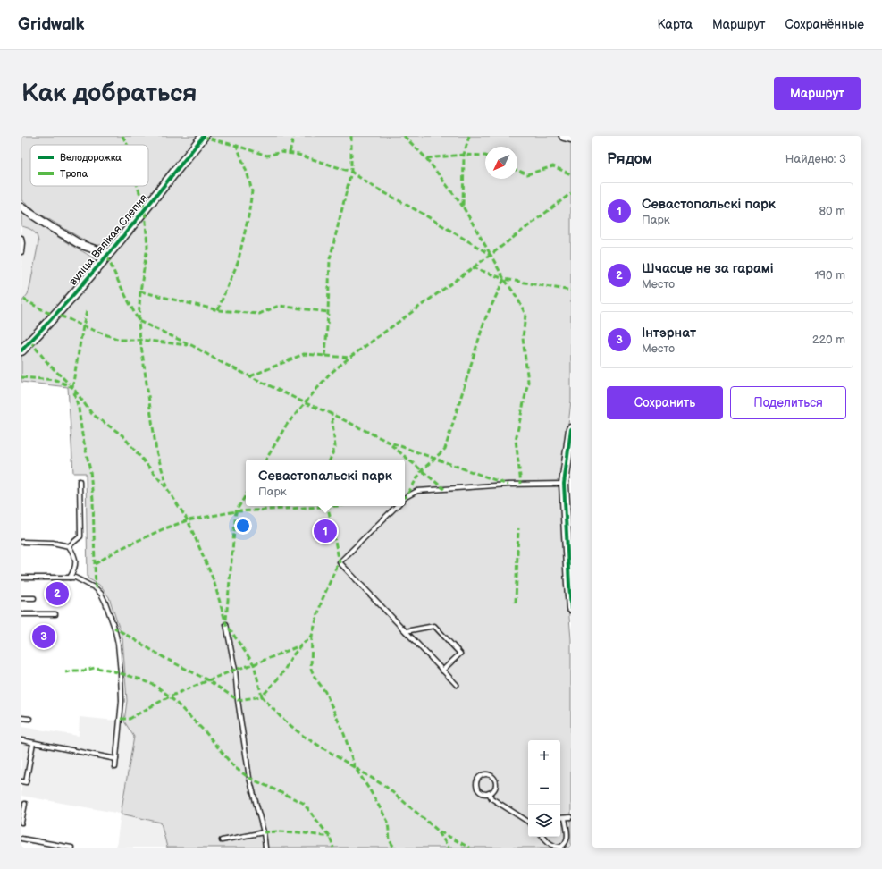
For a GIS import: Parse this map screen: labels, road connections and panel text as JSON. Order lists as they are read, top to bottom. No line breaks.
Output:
{"streets":{"street":["вуліца Вялікая Слепня"]},"legend":["Велодорожка","Тропа"],"north":"bottom left","page":{"header":"Gridwalk","nav":["Карта","Маршрут","Сохранённые"],"buttons":["Маршрут",["Сохранить","Поделиться"]],"title":"Как добраться","heading":["Рядом","Найдено: 3"],"list":[{"mark":"1","name":"Севастопальскі парк","note":"Парк","value":"80 m"},{"mark":"2","name":"Шчасце не за гарамі","note":"Место","value":"190 m"},{"mark":"3","name":"Інтэрнат","note":"Место","value":"220 m"}],"popup":["Севастопальскі парк","Парк"],"pins":["1","2","3"],"map_buttons":["+","−"]}}
